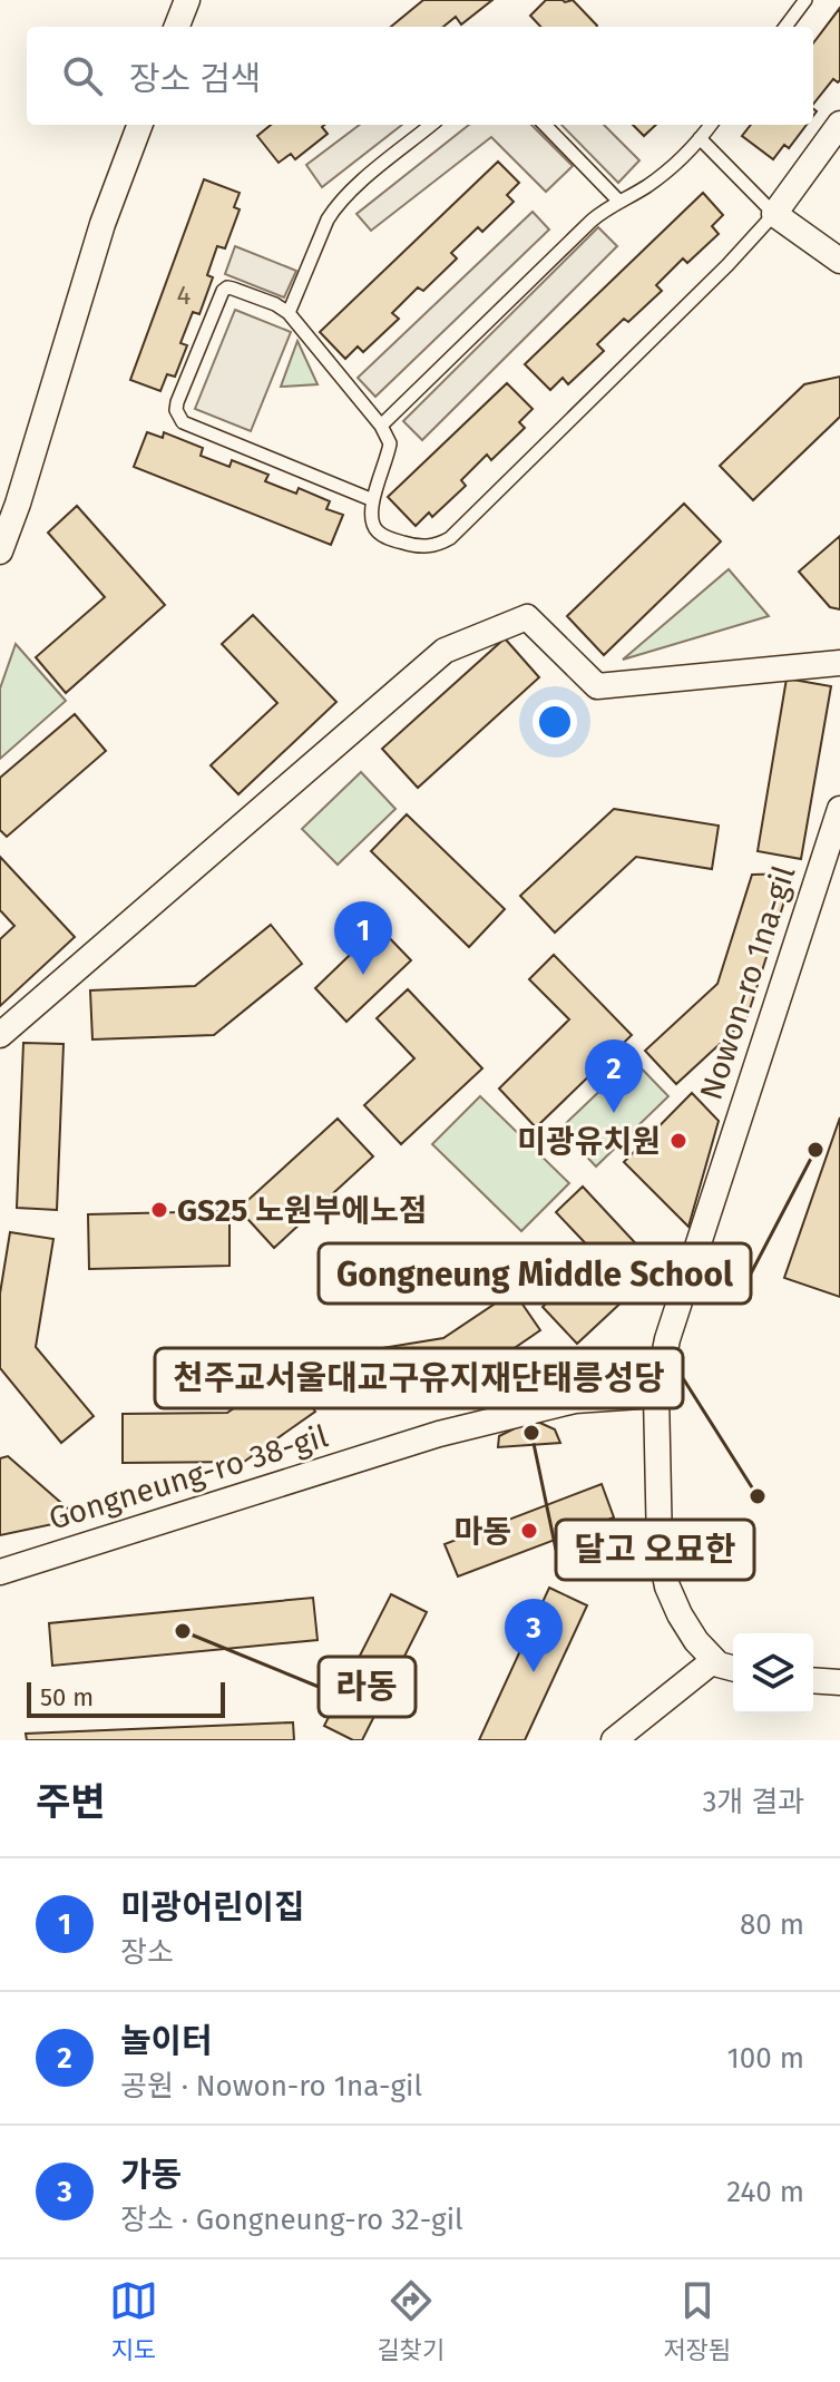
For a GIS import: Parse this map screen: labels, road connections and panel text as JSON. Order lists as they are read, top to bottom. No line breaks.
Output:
{"streets":{"street":["Nowon-ro 1na-gil","Gongneung-ro 38-gil"]},"crossings":[["Nowon-ro 1na-gil","Gongneung-ro 38-gil"]],"places":["미광유치원","Gongneung Middle School","GS25 노원부에노점","달고 오묘한","천주교서울대교구유지재단태릉성당","마동","라동"],"house_numbers":["4"],"scale_bar":"50 m","page":{"search":"장소 검색","pins":["1","2","3"],"scale":"50 m","heading":["주변","3개 결과"],"list":[{"mark":"1","name":"미광어린이집","note":"장소","value":"80 m"},{"mark":"2","name":"놀이터","note":"공원 · Nowon-ro 1na-gil","value":"100 m"},{"mark":"3","name":"가동","note":"장소 · Gongneung-ro 32-gil","value":"240 m"}],"nav":["지도","길찾기","저장됨"]}}
